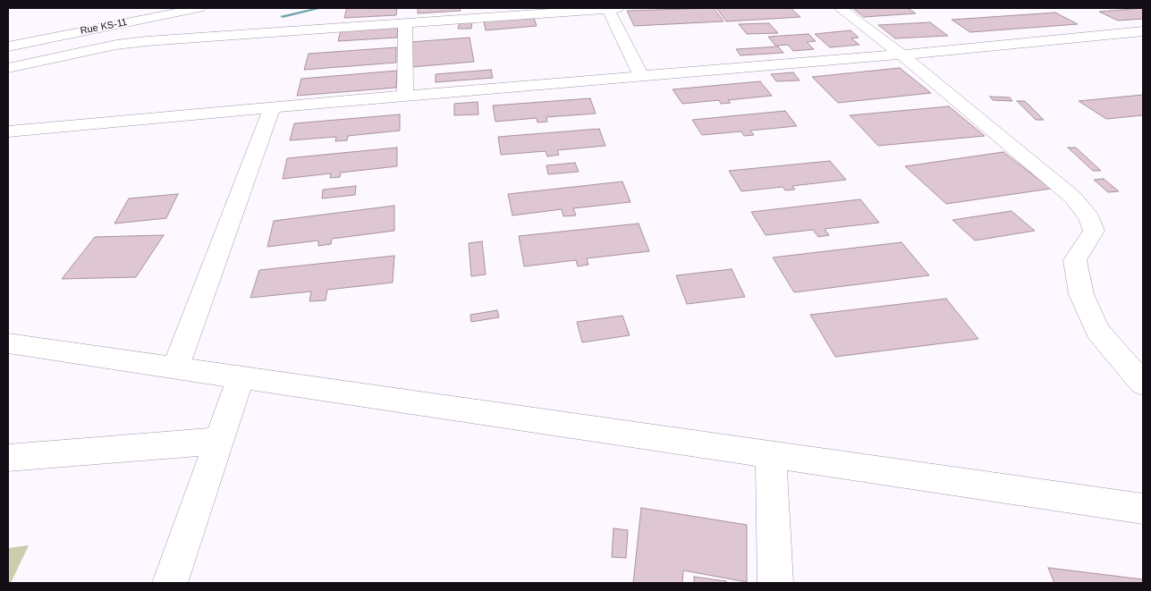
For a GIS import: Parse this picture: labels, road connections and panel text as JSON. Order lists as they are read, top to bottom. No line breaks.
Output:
{"streets":{"street":["Rue KS-11"]}}
